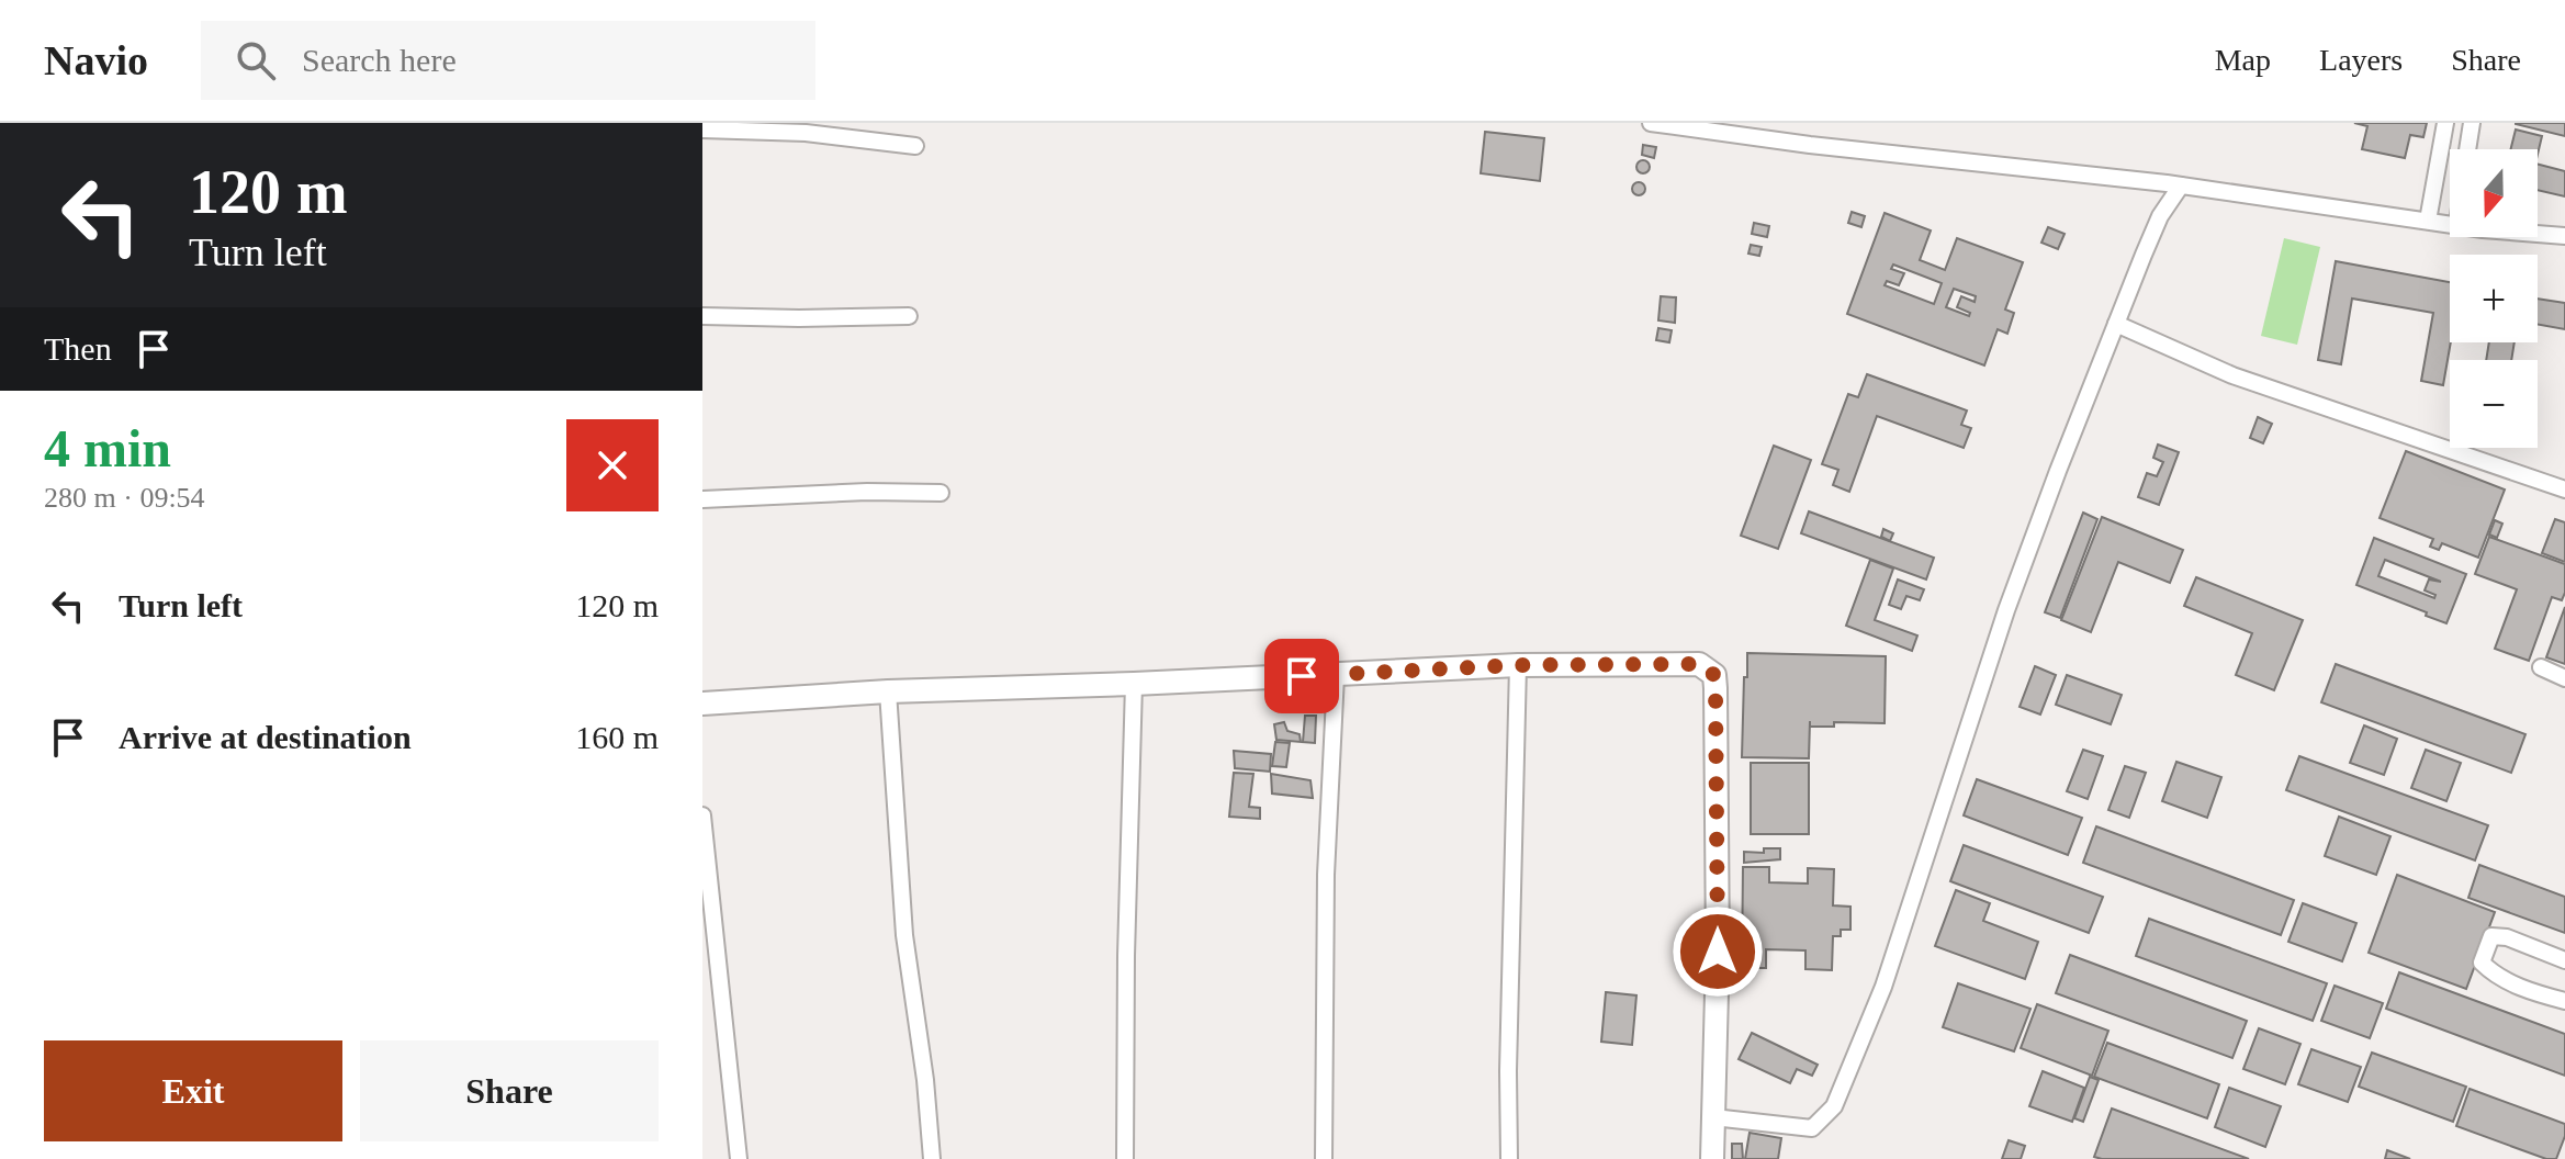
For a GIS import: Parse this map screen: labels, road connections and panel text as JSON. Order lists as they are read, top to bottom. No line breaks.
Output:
{"north":"bottom","page":{"header":"Navio","search":"Search here","nav":["Map","Layers","Share"],"turn":["120 m","Turn left"],"map_buttons":["+","−"],"then":"Then","heading":["4 min","280 m · 09:54"],"list":[{"name":"Turn left","value":"120 m"},{"name":"Arrive at destination","value":"160 m"}],"buttons":["Exit","Share"]}}
